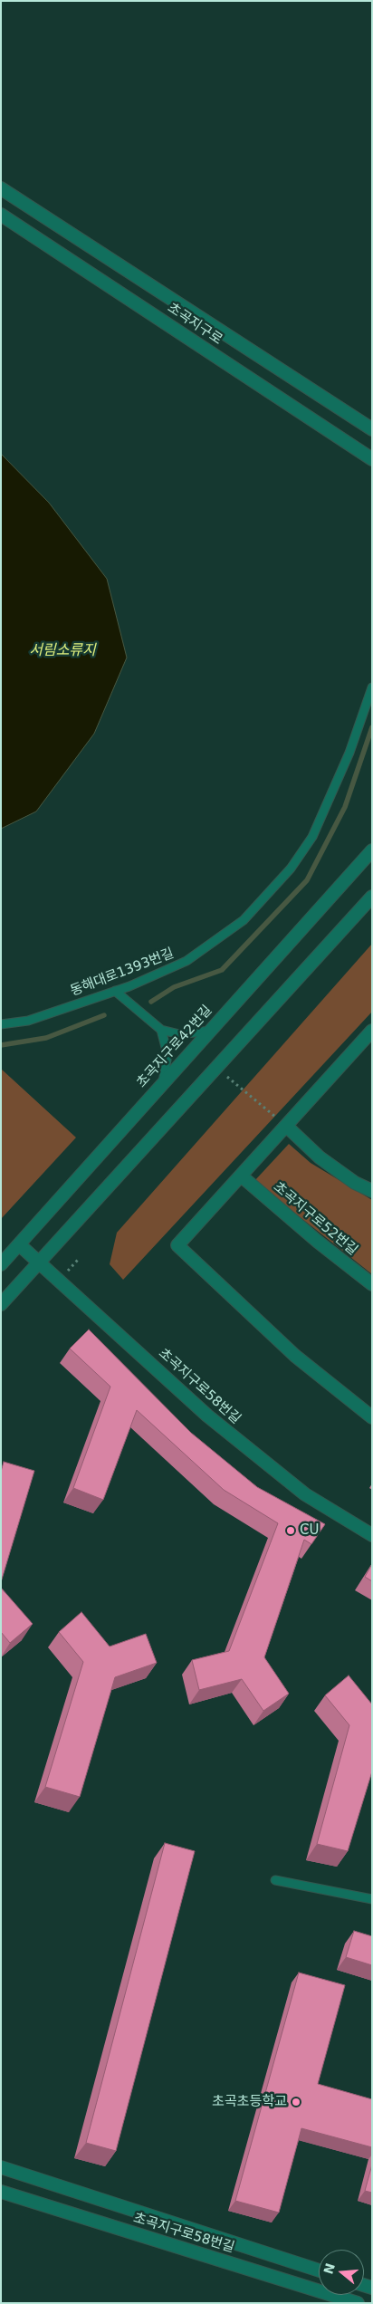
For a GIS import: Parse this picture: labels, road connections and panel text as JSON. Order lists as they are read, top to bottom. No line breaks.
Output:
{"streets":{"street":["초곡지구로","초곡지구로42번길","초곡지구로52번길","초곡지구로58번길"],"lane":["동해대로1393번길"]},"crossings":[["초곡지구로42번길","초곡지구로58번길"]],"water":["서림소류지"],"places":["CU","초곡초등학교"],"north":"left"}
